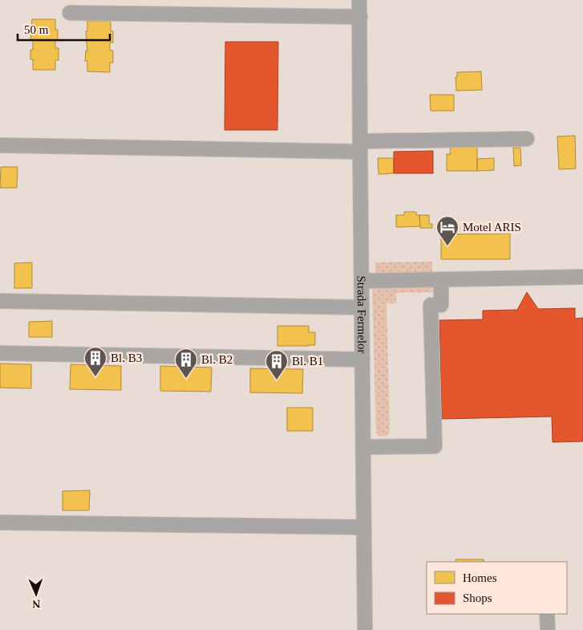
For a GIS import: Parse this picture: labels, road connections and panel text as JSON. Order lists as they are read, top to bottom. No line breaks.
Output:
{"streets":{"street":["Strada Fermelor"]},"places":{"hotel":["Motel ARIS"],"building":["Bl. B3","Bl. B2","Bl. B1"]},"legend":["Homes","Shops"],"scale_bar":"50 m","north":"bottom"}
